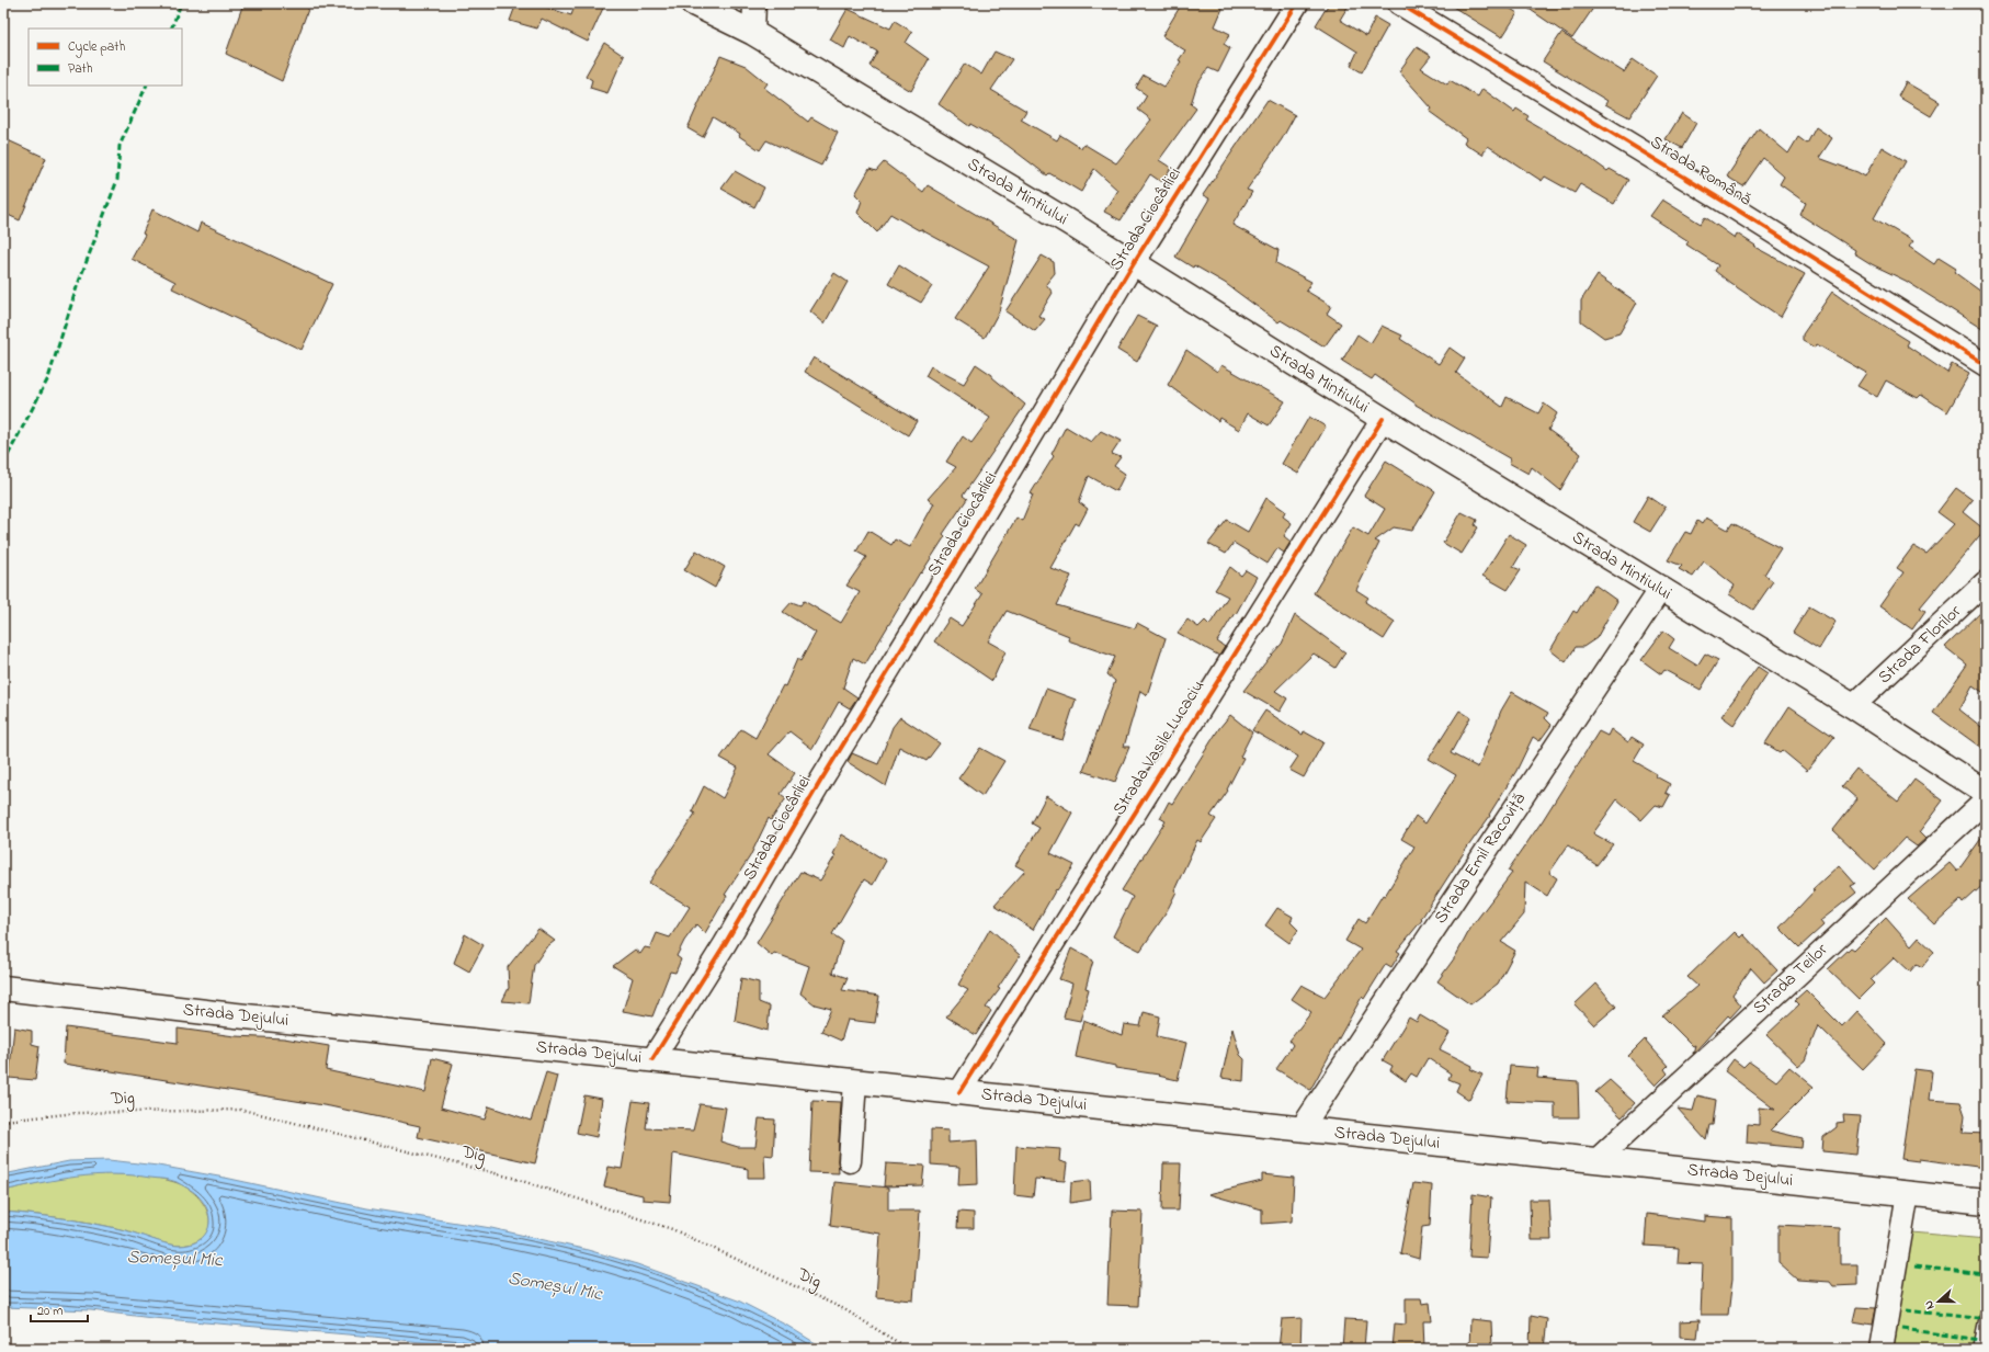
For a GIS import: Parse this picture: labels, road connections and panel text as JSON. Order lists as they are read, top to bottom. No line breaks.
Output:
{"streets":{"main road":["Strada Mintiului","Strada Dejului"],"street":["Strada Română","Strada Ciocârliei","Strada Florilor","Strada Vasile Lucaciu","Strada Emil Racoviță","Strada Teilor"],"path":["Dig"]},"crossings":[["Strada Mintiului","Strada Ciocârliei"],["Strada Mintiului","Strada Florilor"],["Strada Mintiului","Strada Vasile Lucaciu"],["Strada Mintiului","Strada Emil Racoviță"],["Strada Ciocârliei","Strada Dejului"],["Strada Vasile Lucaciu","Strada Dejului"],["Strada Emil Racoviță","Strada Dejului"],["Strada Teilor","Strada Dejului"]],"water":["Someșul Mic"],"legend":["Cycle path","Path"],"scale_bar":"20 m","north":"left"}
